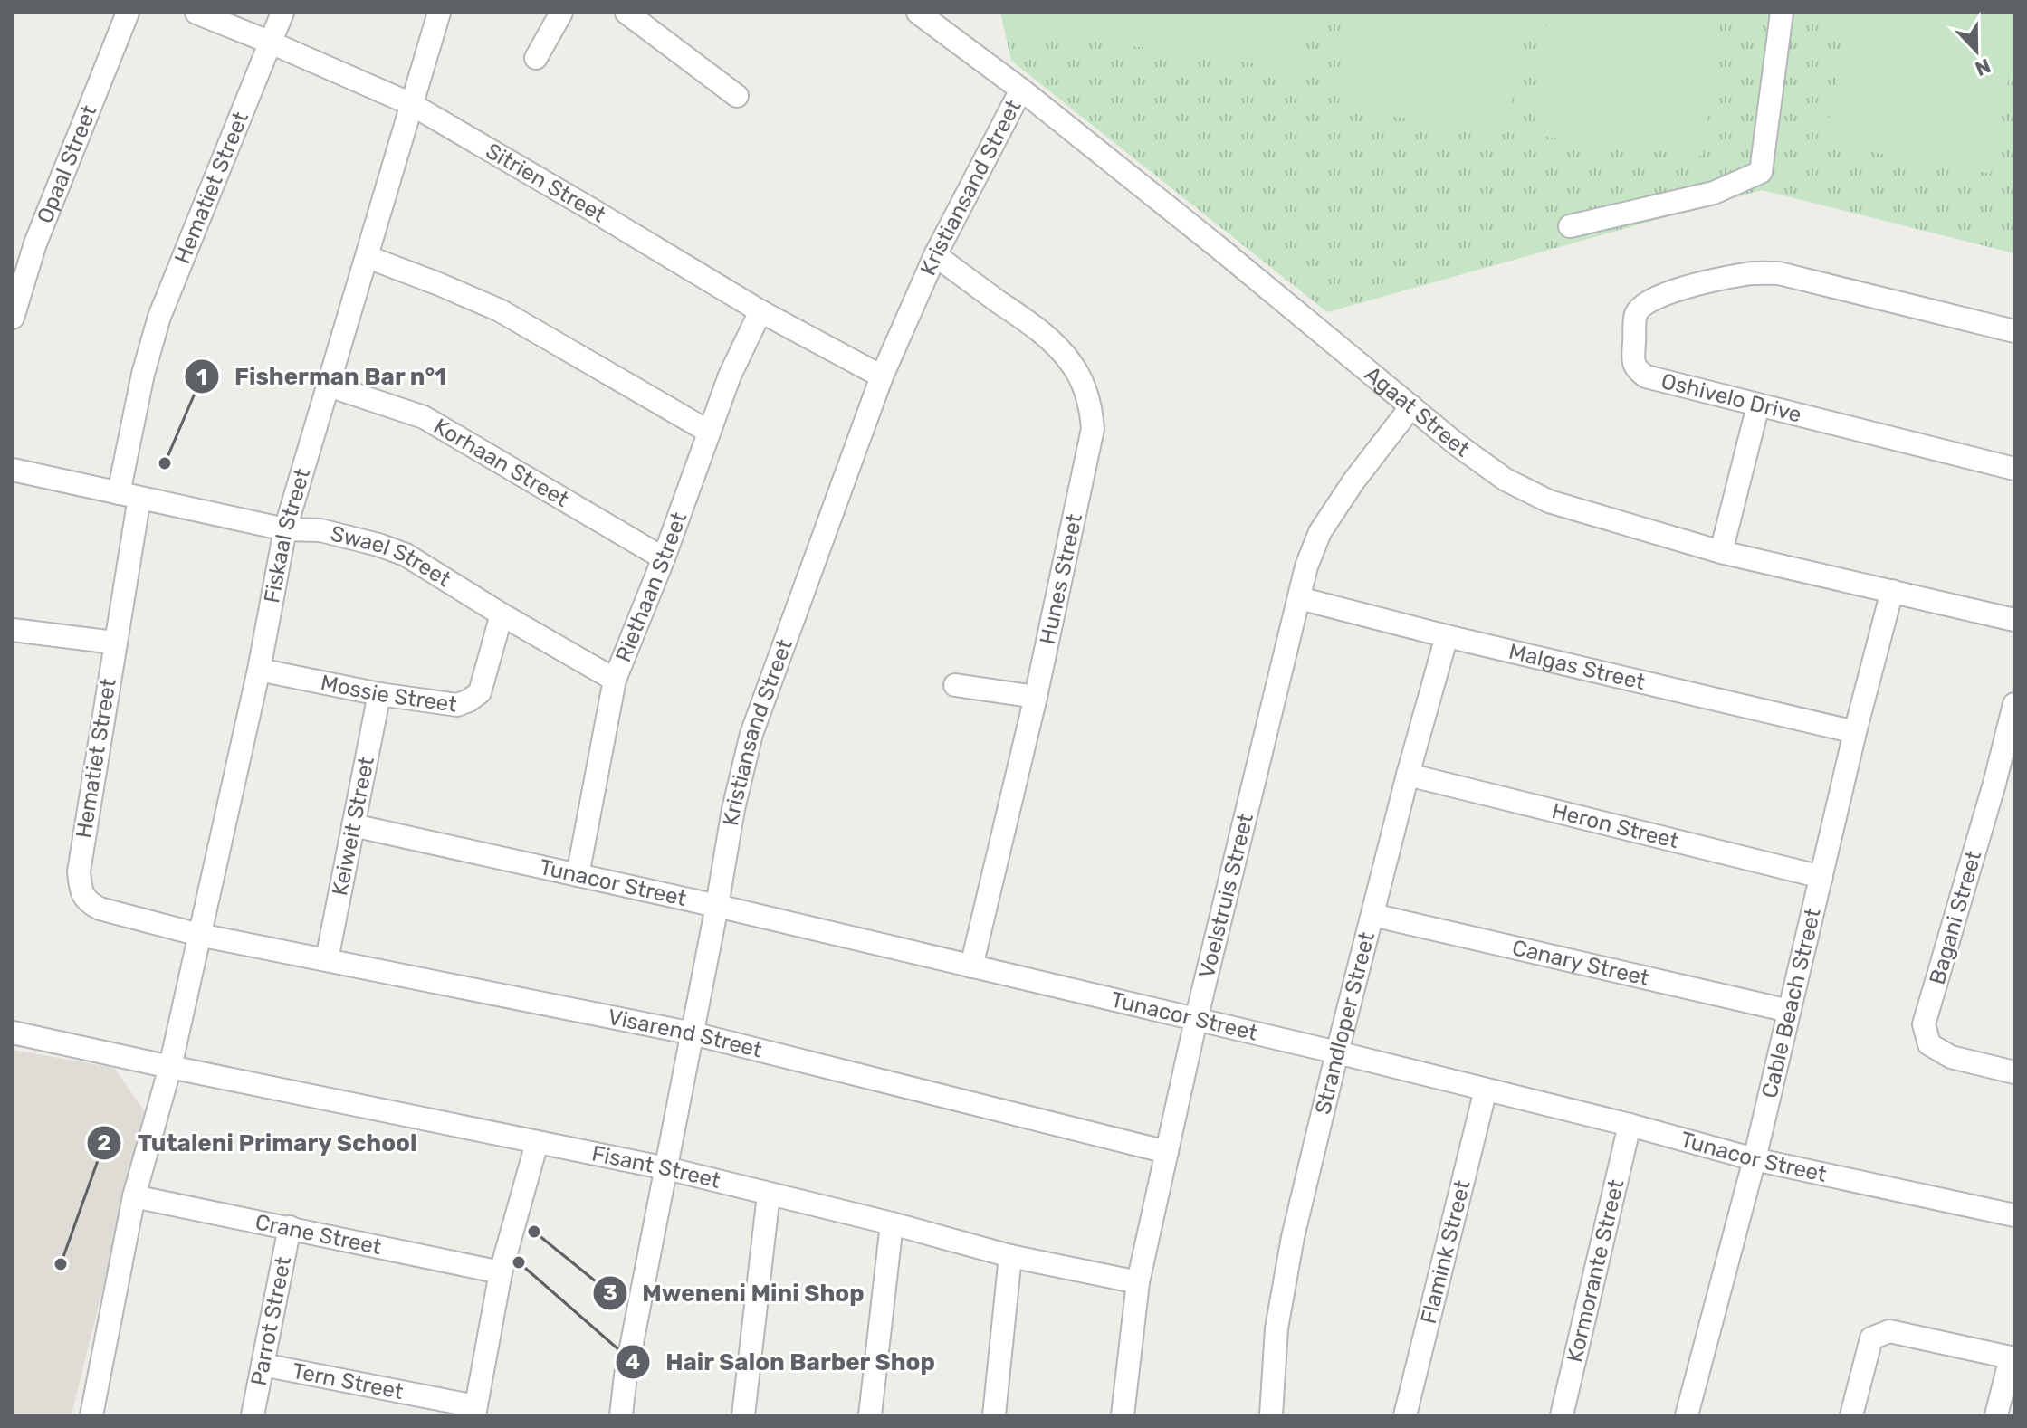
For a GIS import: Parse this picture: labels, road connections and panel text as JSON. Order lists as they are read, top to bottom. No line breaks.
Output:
{"streets":{"street":["Opaal Street","Sitrien Street","Hematiet Street","Kristiansand Street","Oshivelo Drive","Agaat Street","Korhaan Street","Fiskaal Street","Swael Street","Hunes Street","Riethaan Street","Malgas Street","Mossie Street","Heron Street","Keiweit Street","Tunacor Street","Voelstruis Street","Bagani Street","Canary Street","Cable Beach Street","Strandloper Street","Visarend Street","Fisant Street","Crane Street","Flamink Street","Kormorante Street","Parrot Street","Tern Street"]},"crossings":[["Sitrien Street","Hematiet Street"],["Sitrien Street","Kristiansand Street"],["Sitrien Street","Fiskaal Street"],["Sitrien Street","Riethaan Street"],["Hematiet Street","Fiskaal Street"],["Hematiet Street","Swael Street"],["Hematiet Street","Visarend Street"],["Kristiansand Street","Agaat Street"],["Kristiansand Street","Hunes Street"],["Kristiansand Street","Tunacor Street"],["Kristiansand Street","Visarend Street"],["Kristiansand Street","Fisant Street"],["Agaat Street","Voelstruis Street"],["Agaat Street","Cable Beach Street"],["Korhaan Street","Fiskaal Street"],["Korhaan Street","Riethaan Street"],["Fiskaal Street","Swael Street"],["Fiskaal Street","Mossie Street"],["Fiskaal Street","Visarend Street"],["Fiskaal Street","Fisant Street"],["Fiskaal Street","Crane Street"],["Swael Street","Riethaan Street"],["Swael Street","Mossie Street"],["Hunes Street","Tunacor Street"],["Riethaan Street","Tunacor Street"],["Malgas Street","Voelstruis Street"],["Malgas Street","Cable Beach Street"],["Malgas Street","Strandloper Street"],["Mossie Street","Keiweit Street"],["Heron Street","Cable Beach Street"],["Heron Street","Strandloper Street"],["Keiweit Street","Tunacor Street"],["Keiweit Street","Visarend Street"],["Tunacor Street","Voelstruis Street"],["Tunacor Street","Cable Beach Street"],["Tunacor Street","Strandloper Street"],["Tunacor Street","Flamink Street"],["Tunacor Street","Kormorante Street"],["Voelstruis Street","Visarend Street"],["Voelstruis Street","Fisant Street"],["Canary Street","Cable Beach Street"],["Canary Street","Strandloper Street"],["Crane Street","Parrot Street"],["Parrot Street","Tern Street"]],"places":["Fisherman Bar n°1","Mweneni Mini Shop","Hair Salon Barber Shop","Tutaleni Primary School"],"north":"bottom"}
